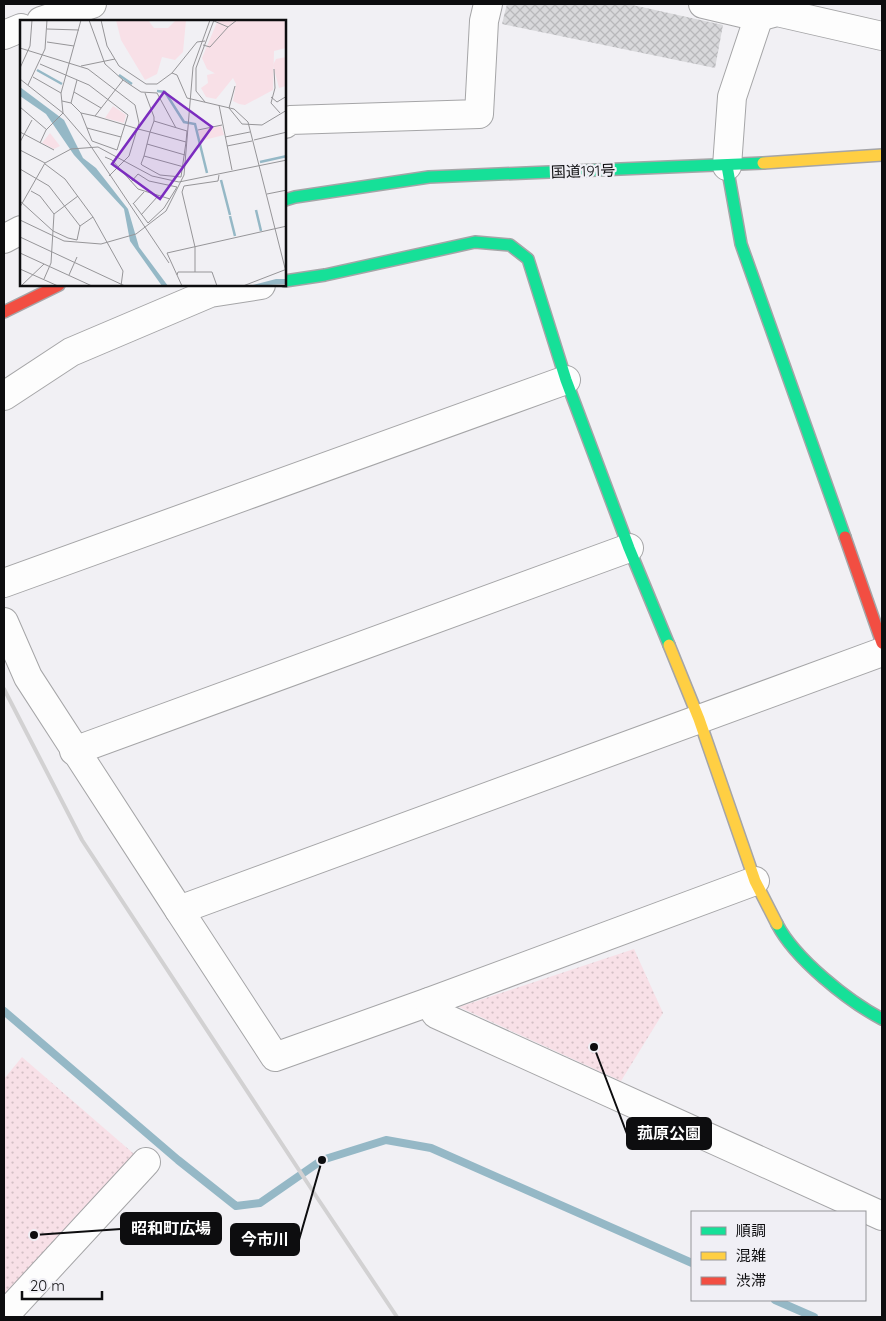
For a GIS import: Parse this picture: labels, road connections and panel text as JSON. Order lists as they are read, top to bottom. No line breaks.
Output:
{"streets":{"main road":["国道191号"]},"places":["菰原公園","今市川","昭和町広場"],"legend":["順調","混雑","渋滞"],"scale_bar":"20 m"}
